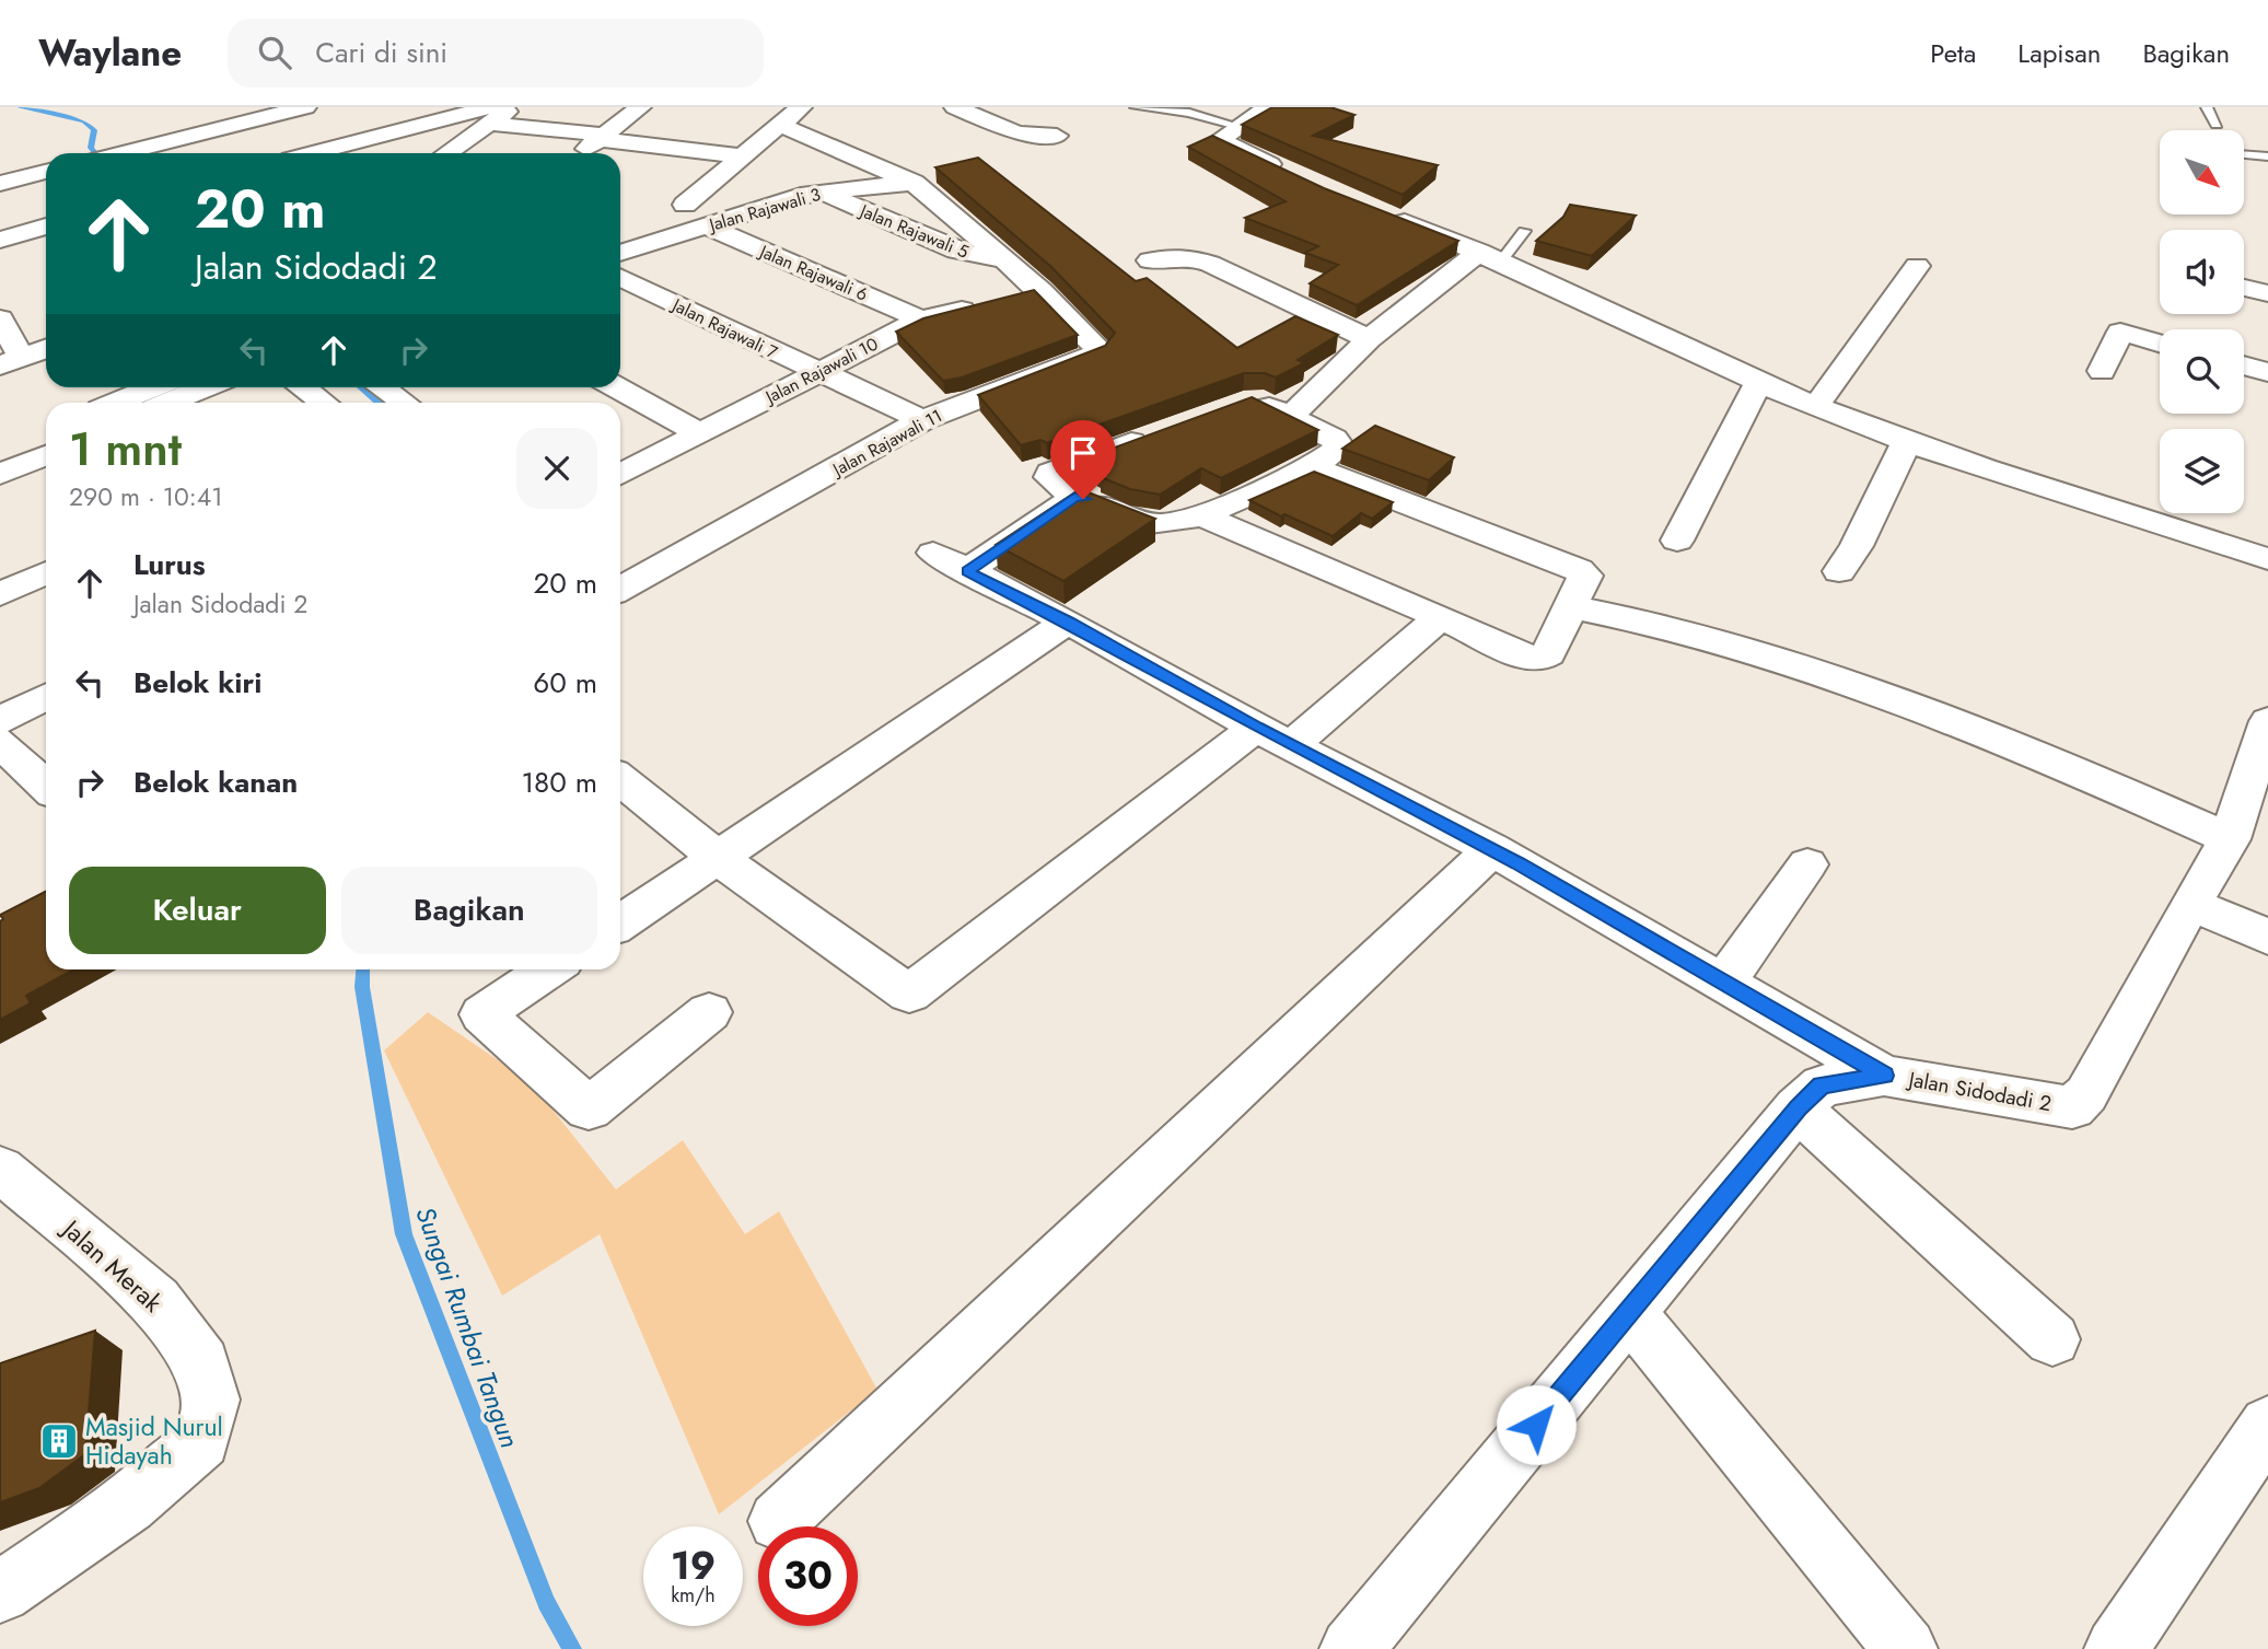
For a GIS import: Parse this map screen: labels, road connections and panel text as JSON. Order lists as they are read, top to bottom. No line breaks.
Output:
{"streets":{"street":["Jalan Rajawali 3","Jalan Rajawali 5","Jalan Rajawali 6","Jalan Rajawali 7","Jalan Rajawali 10","Jalan Rajawali 11","Jalan Sidodadi 2","Jalan Merak"]},"crossings":[["Jalan Rajawali 3","Jalan Rajawali 5"],["Jalan Rajawali 3","Jalan Rajawali 6"],["Jalan Rajawali 6","Jalan Rajawali 10"],["Jalan Rajawali 7","Jalan Rajawali 10"],["Jalan Rajawali 7","Jalan Rajawali 11"],["Jalan Rajawali 10","Jalan Rajawali 11"]],"water":["Sungai Rumbai Tangun"],"places":{"building":["Masjid Nurul Hidayah"]},"north":"bottom right","page":{"header":"Waylane","search":"Cari di sini","nav":["Peta","Lapisan","Bagikan"],"turn":["20 m","Jalan Sidodadi 2"],"heading":["1 mnt","290 m · 10:41"],"list":[{"name":"Lurus","note":"Jalan Sidodadi 2","value":"20 m"},{"name":"Belok kiri","value":"60 m"},{"name":"Belok kanan","value":"180 m"}],"buttons":["Keluar","Bagikan"],"speed":"19 km/h","limit":"30"}}
